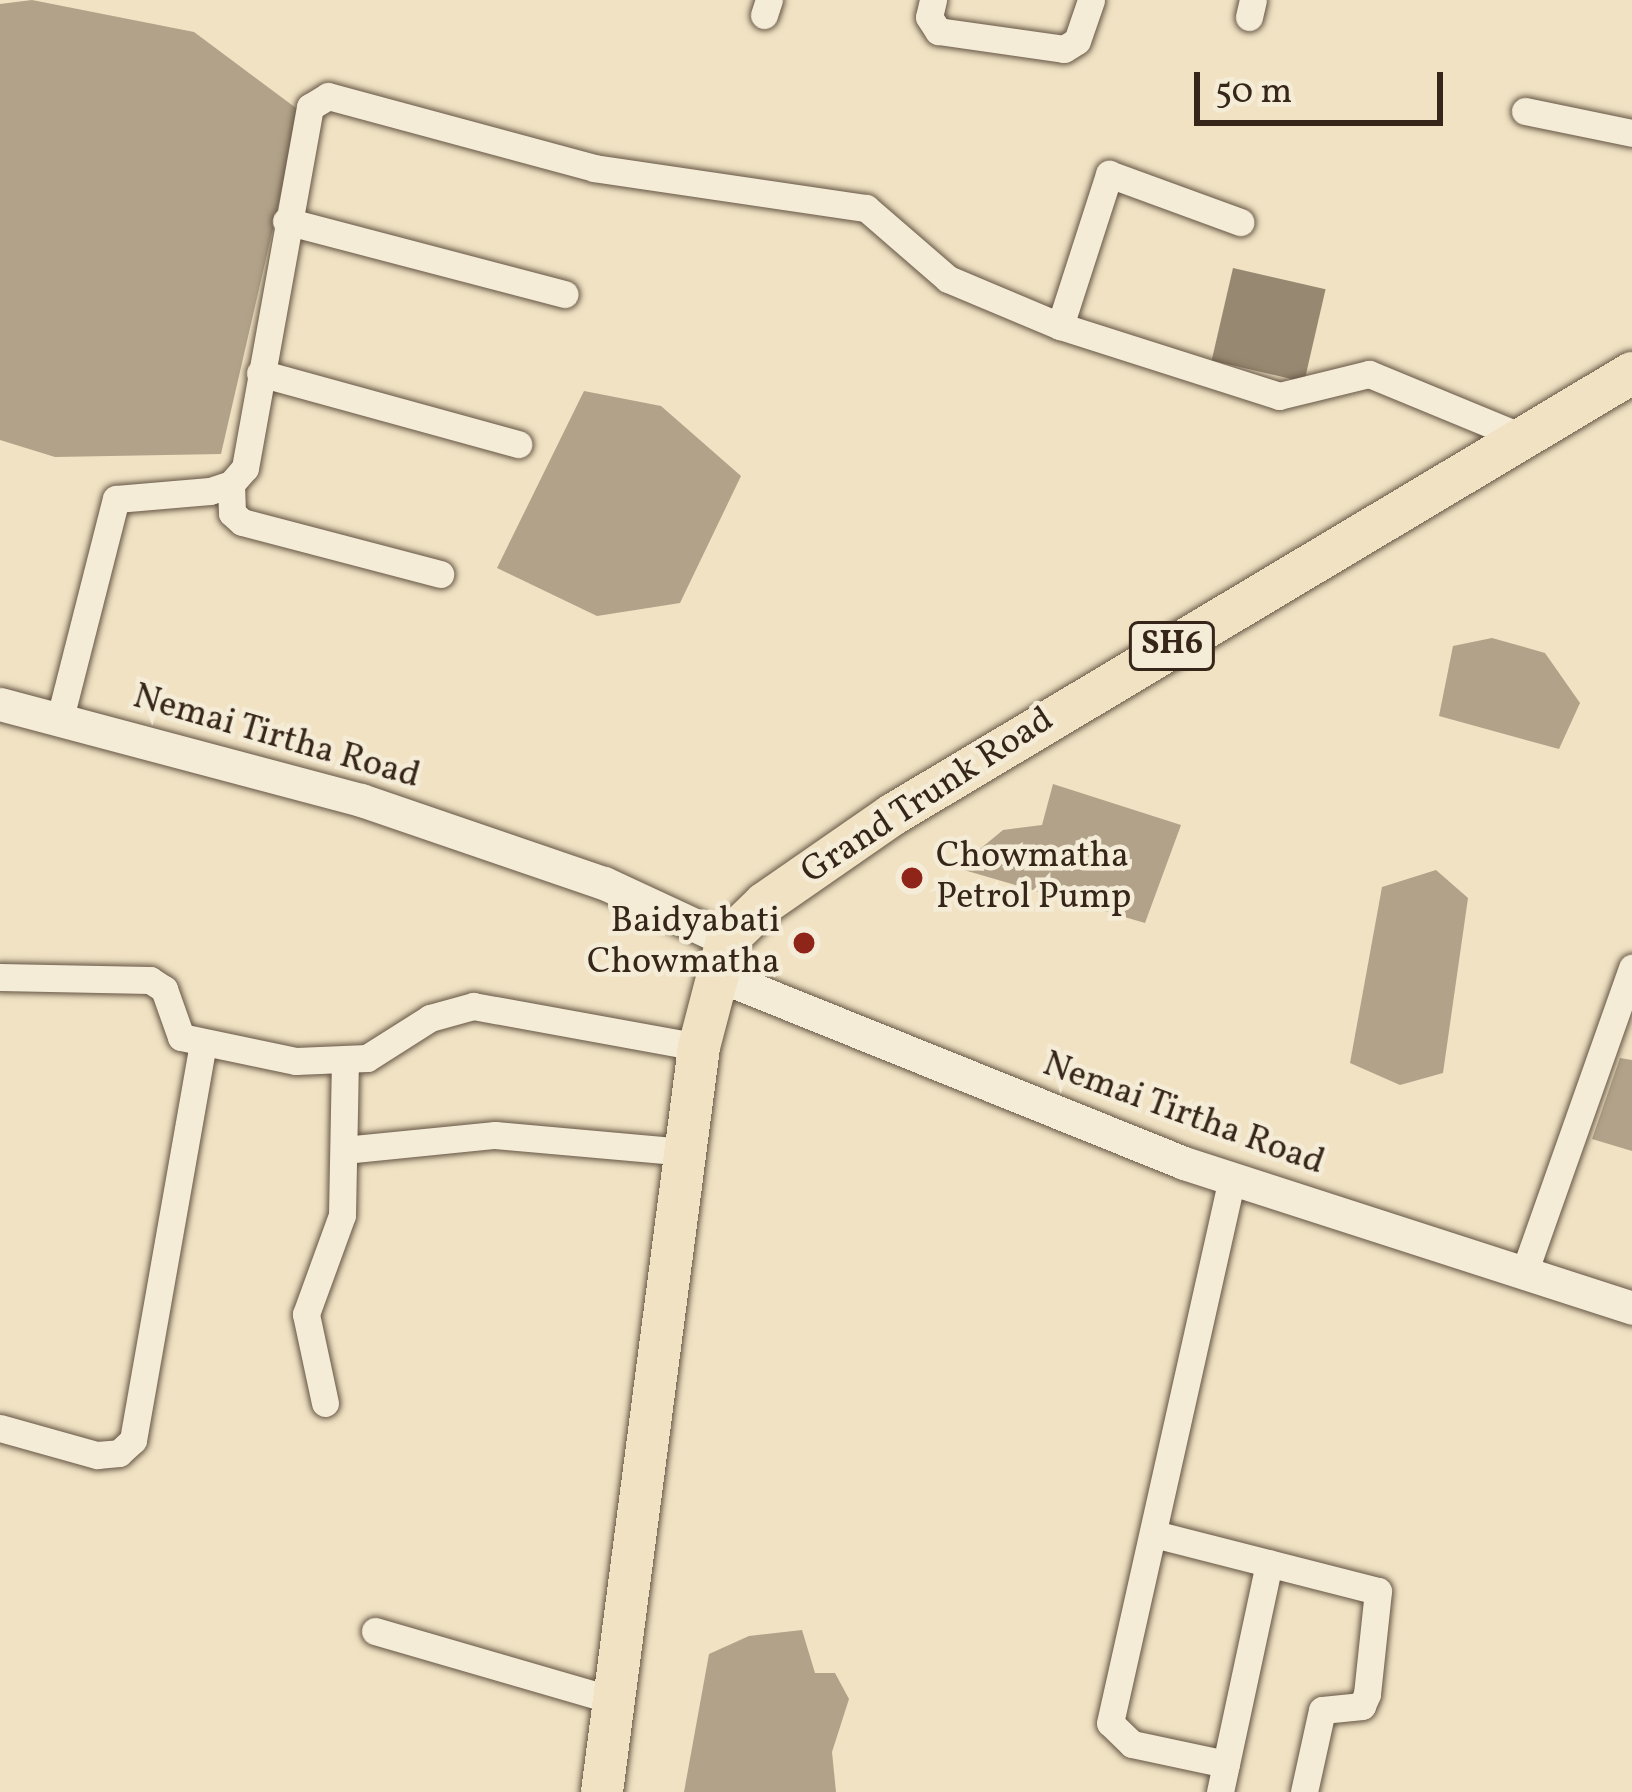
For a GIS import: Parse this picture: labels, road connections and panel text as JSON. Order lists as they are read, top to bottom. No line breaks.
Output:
{"streets":{"main road":["SH6","Grand Trunk Road"],"street":["Nemai Tirtha Road"]},"crossings":[["Nemai Tirtha Road","Grand Trunk Road"]],"places":["Chowmatha Petrol Pump","Baidyabati Chowmatha"],"scale_bar":"50 m"}
